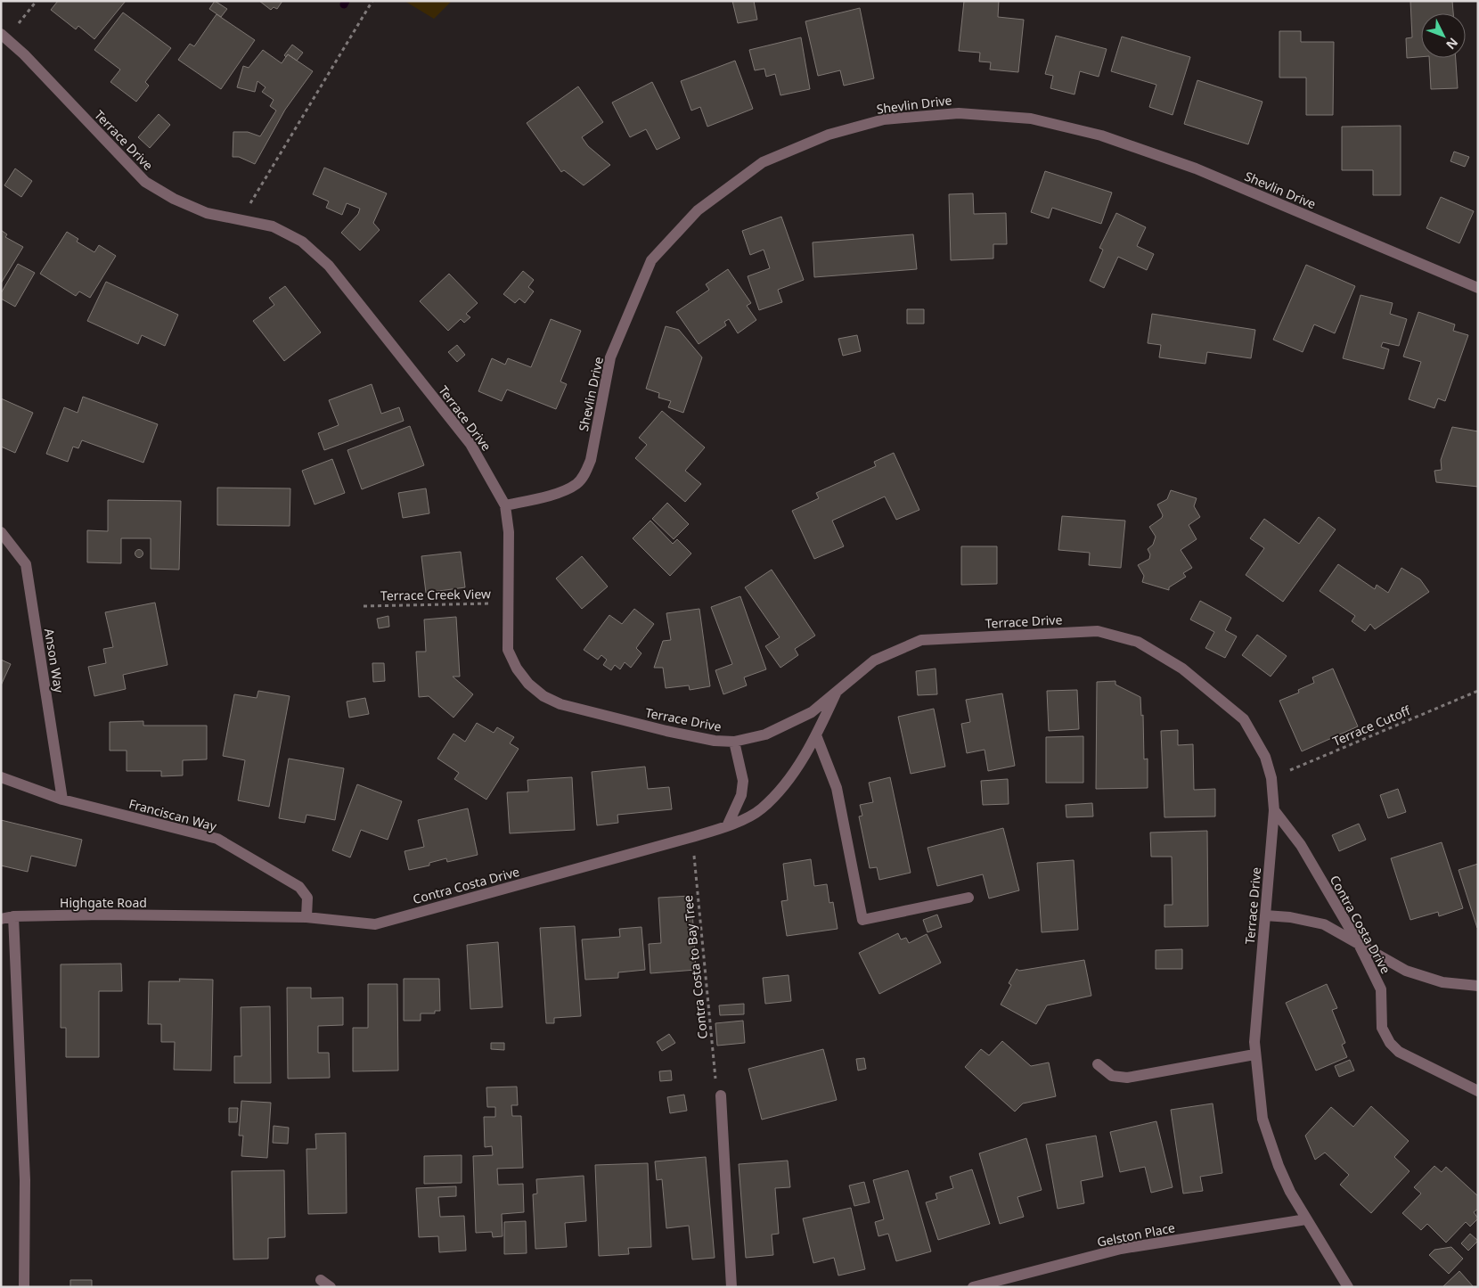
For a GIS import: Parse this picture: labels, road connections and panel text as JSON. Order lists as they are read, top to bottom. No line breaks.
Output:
{"streets":{"street":["Shevlin Drive","Terrace Drive","Anson Way","Franciscan Way","Contra Costa Drive","Highgate Road","Gelston Place"],"path":["Terrace Creek View","Terrace Cutoff","Contra Costa to Bay Tree"]},"crossings":[["Shevlin Drive","Terrace Drive"],["Terrace Drive","Terrace Creek View"],["Terrace Drive","Terrace Cutoff"],["Terrace Drive","Contra Costa Drive"],["Terrace Drive","Gelston Place"],["Anson Way","Franciscan Way"],["Franciscan Way","Contra Costa Drive"],["Contra Costa Drive","Highgate Road"],["Contra Costa Drive","Contra Costa to Bay Tree"]],"north":"bottom right"}
